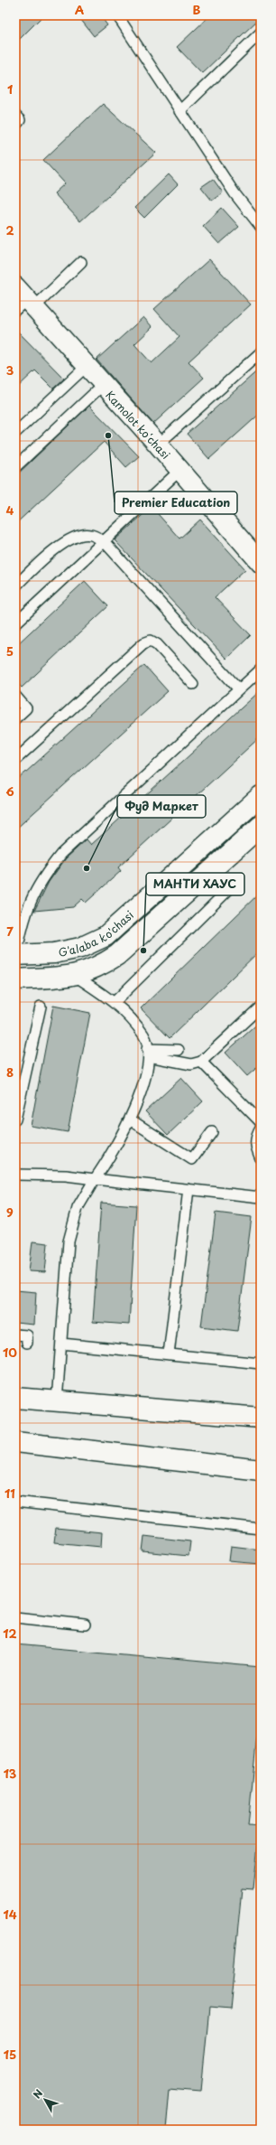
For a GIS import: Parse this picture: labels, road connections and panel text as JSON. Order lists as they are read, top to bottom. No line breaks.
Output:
{"streets":{"main road":["G'alaba ko'chasi"],"street":["Kamolot koʻchasi"]},"places":["Premier Education","Фуд Маркет","МАНТИ ХАУС"],"north":"top left","grid":{"columns":["A","B"],"rows":["1","2","3","4","5","6","7","8","9","10","11","12","13","14","15"]}}
